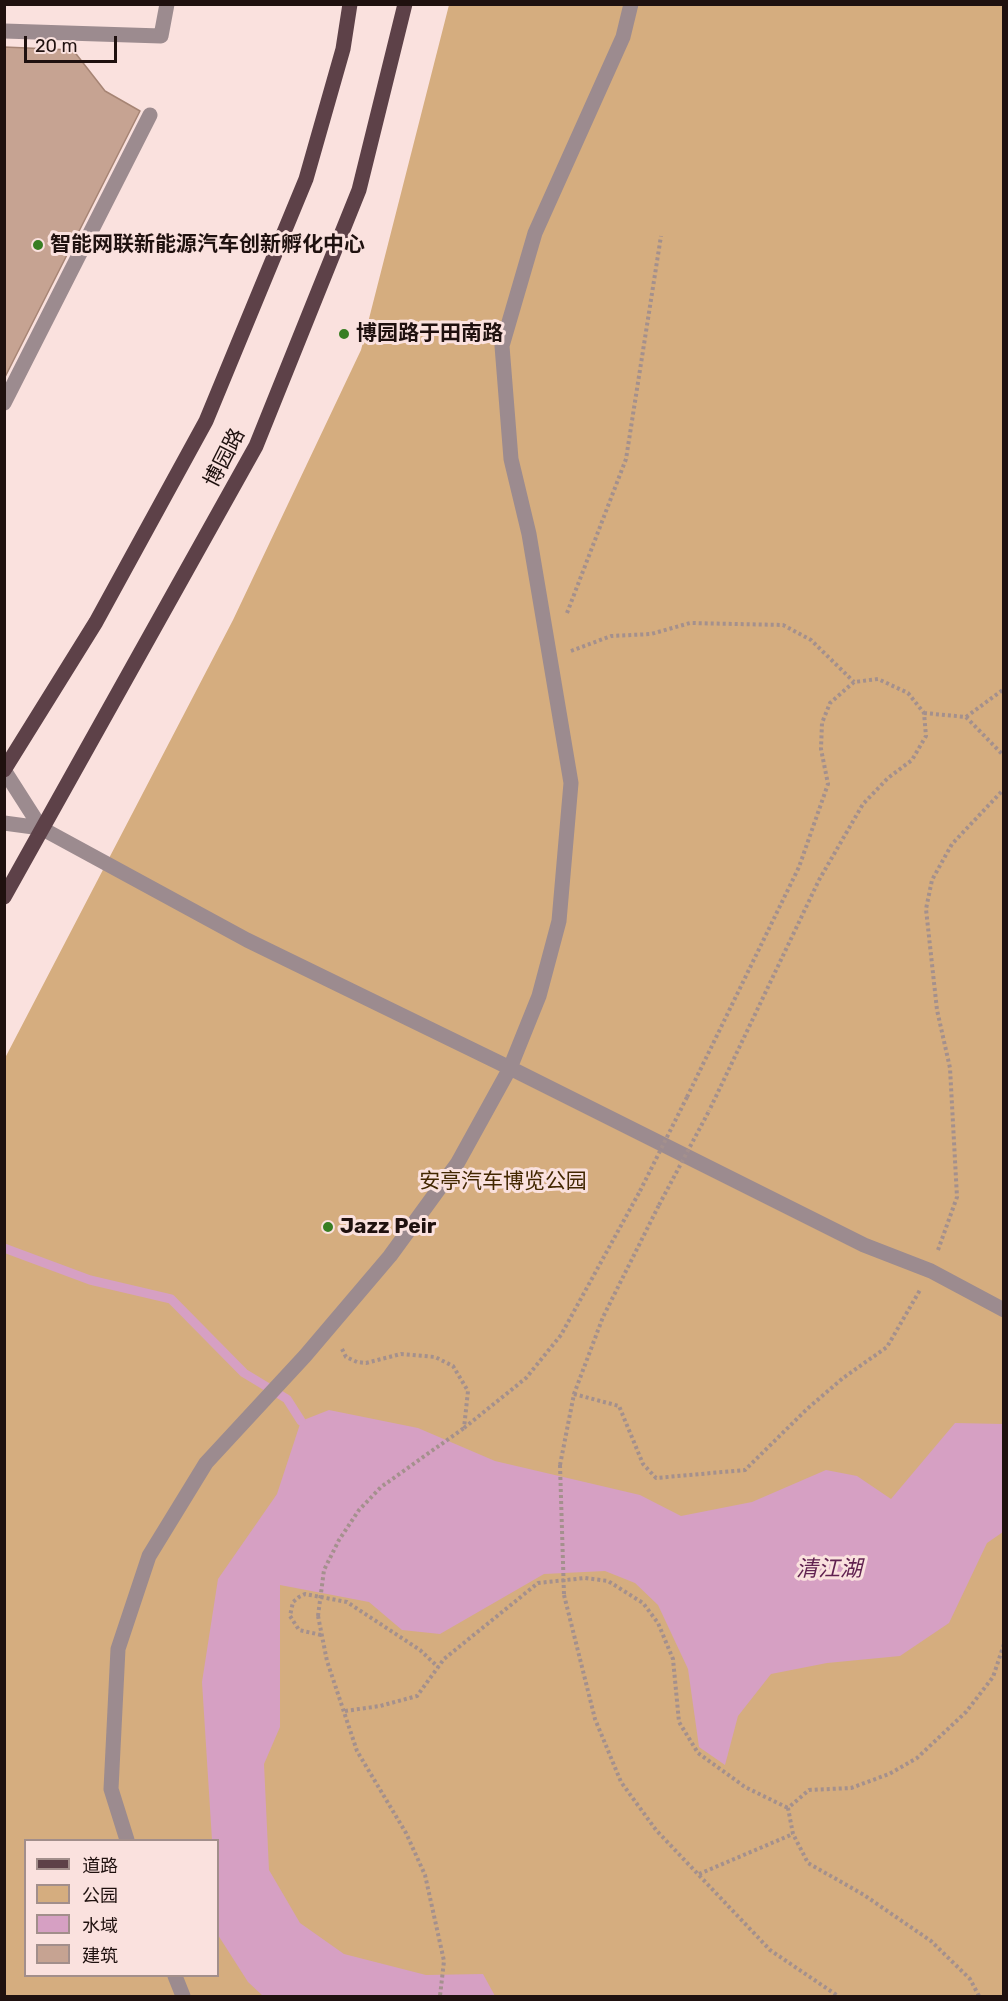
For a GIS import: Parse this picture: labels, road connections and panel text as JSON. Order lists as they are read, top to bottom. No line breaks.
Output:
{"streets":{"main road":["博园路"]},"water":["清江湖"],"parks":["安亭汽车博览公园"],"places":["智能网联新能源汽车创新孵化中心","博园路于田南路","Jazz Peir"],"legend":["道路","公园","水域","建筑"],"scale_bar":"20 m"}
